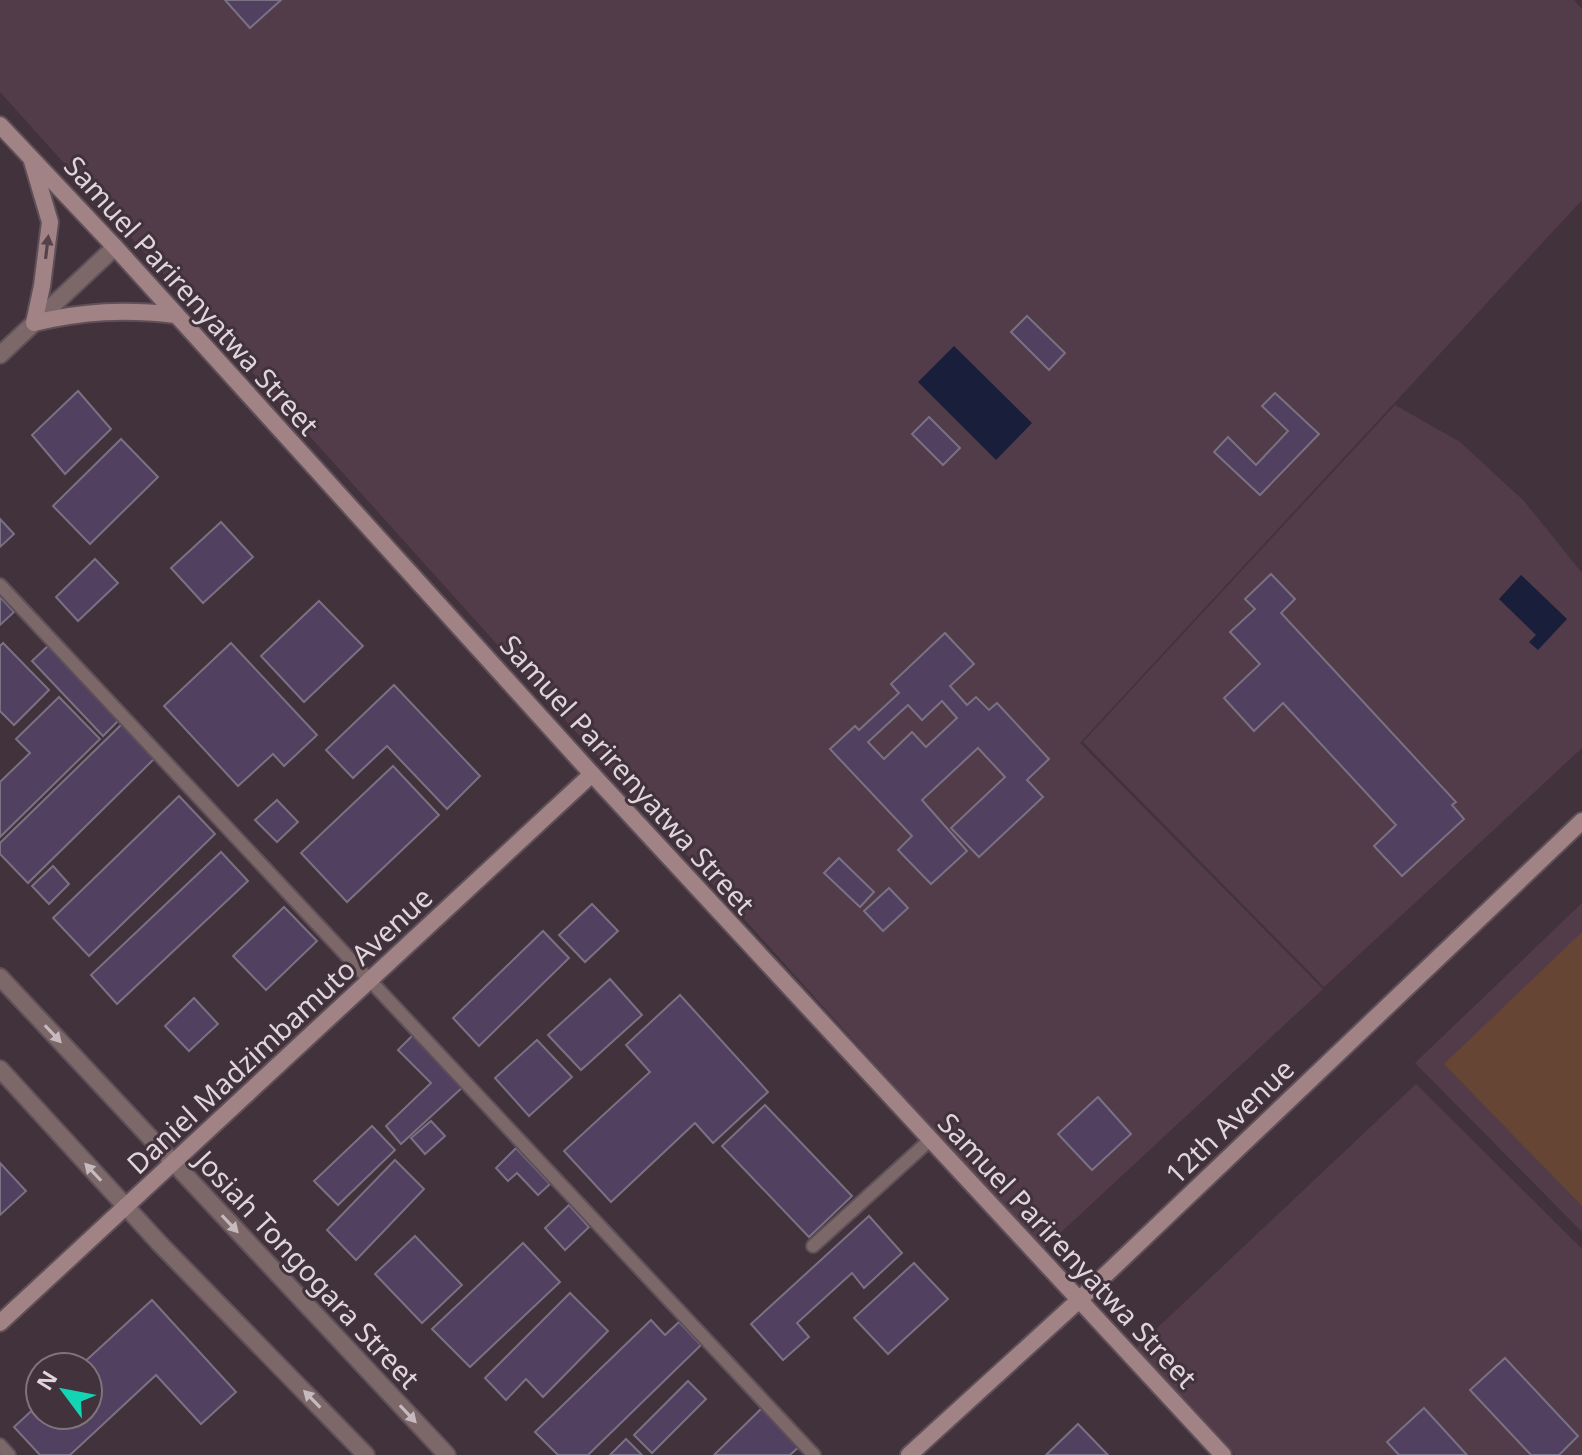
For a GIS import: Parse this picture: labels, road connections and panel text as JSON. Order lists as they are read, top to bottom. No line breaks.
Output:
{"streets":{"street":["Samuel Parirenyatwa Street","Daniel Madzimbamuto Avenue","12th Avenue","Josiah Tongogara Street"]},"crossings":[["Samuel Parirenyatwa Street","Daniel Madzimbamuto Avenue"],["Samuel Parirenyatwa Street","12th Avenue"],["Daniel Madzimbamuto Avenue","Josiah Tongogara Street"]],"north":"top left"}
